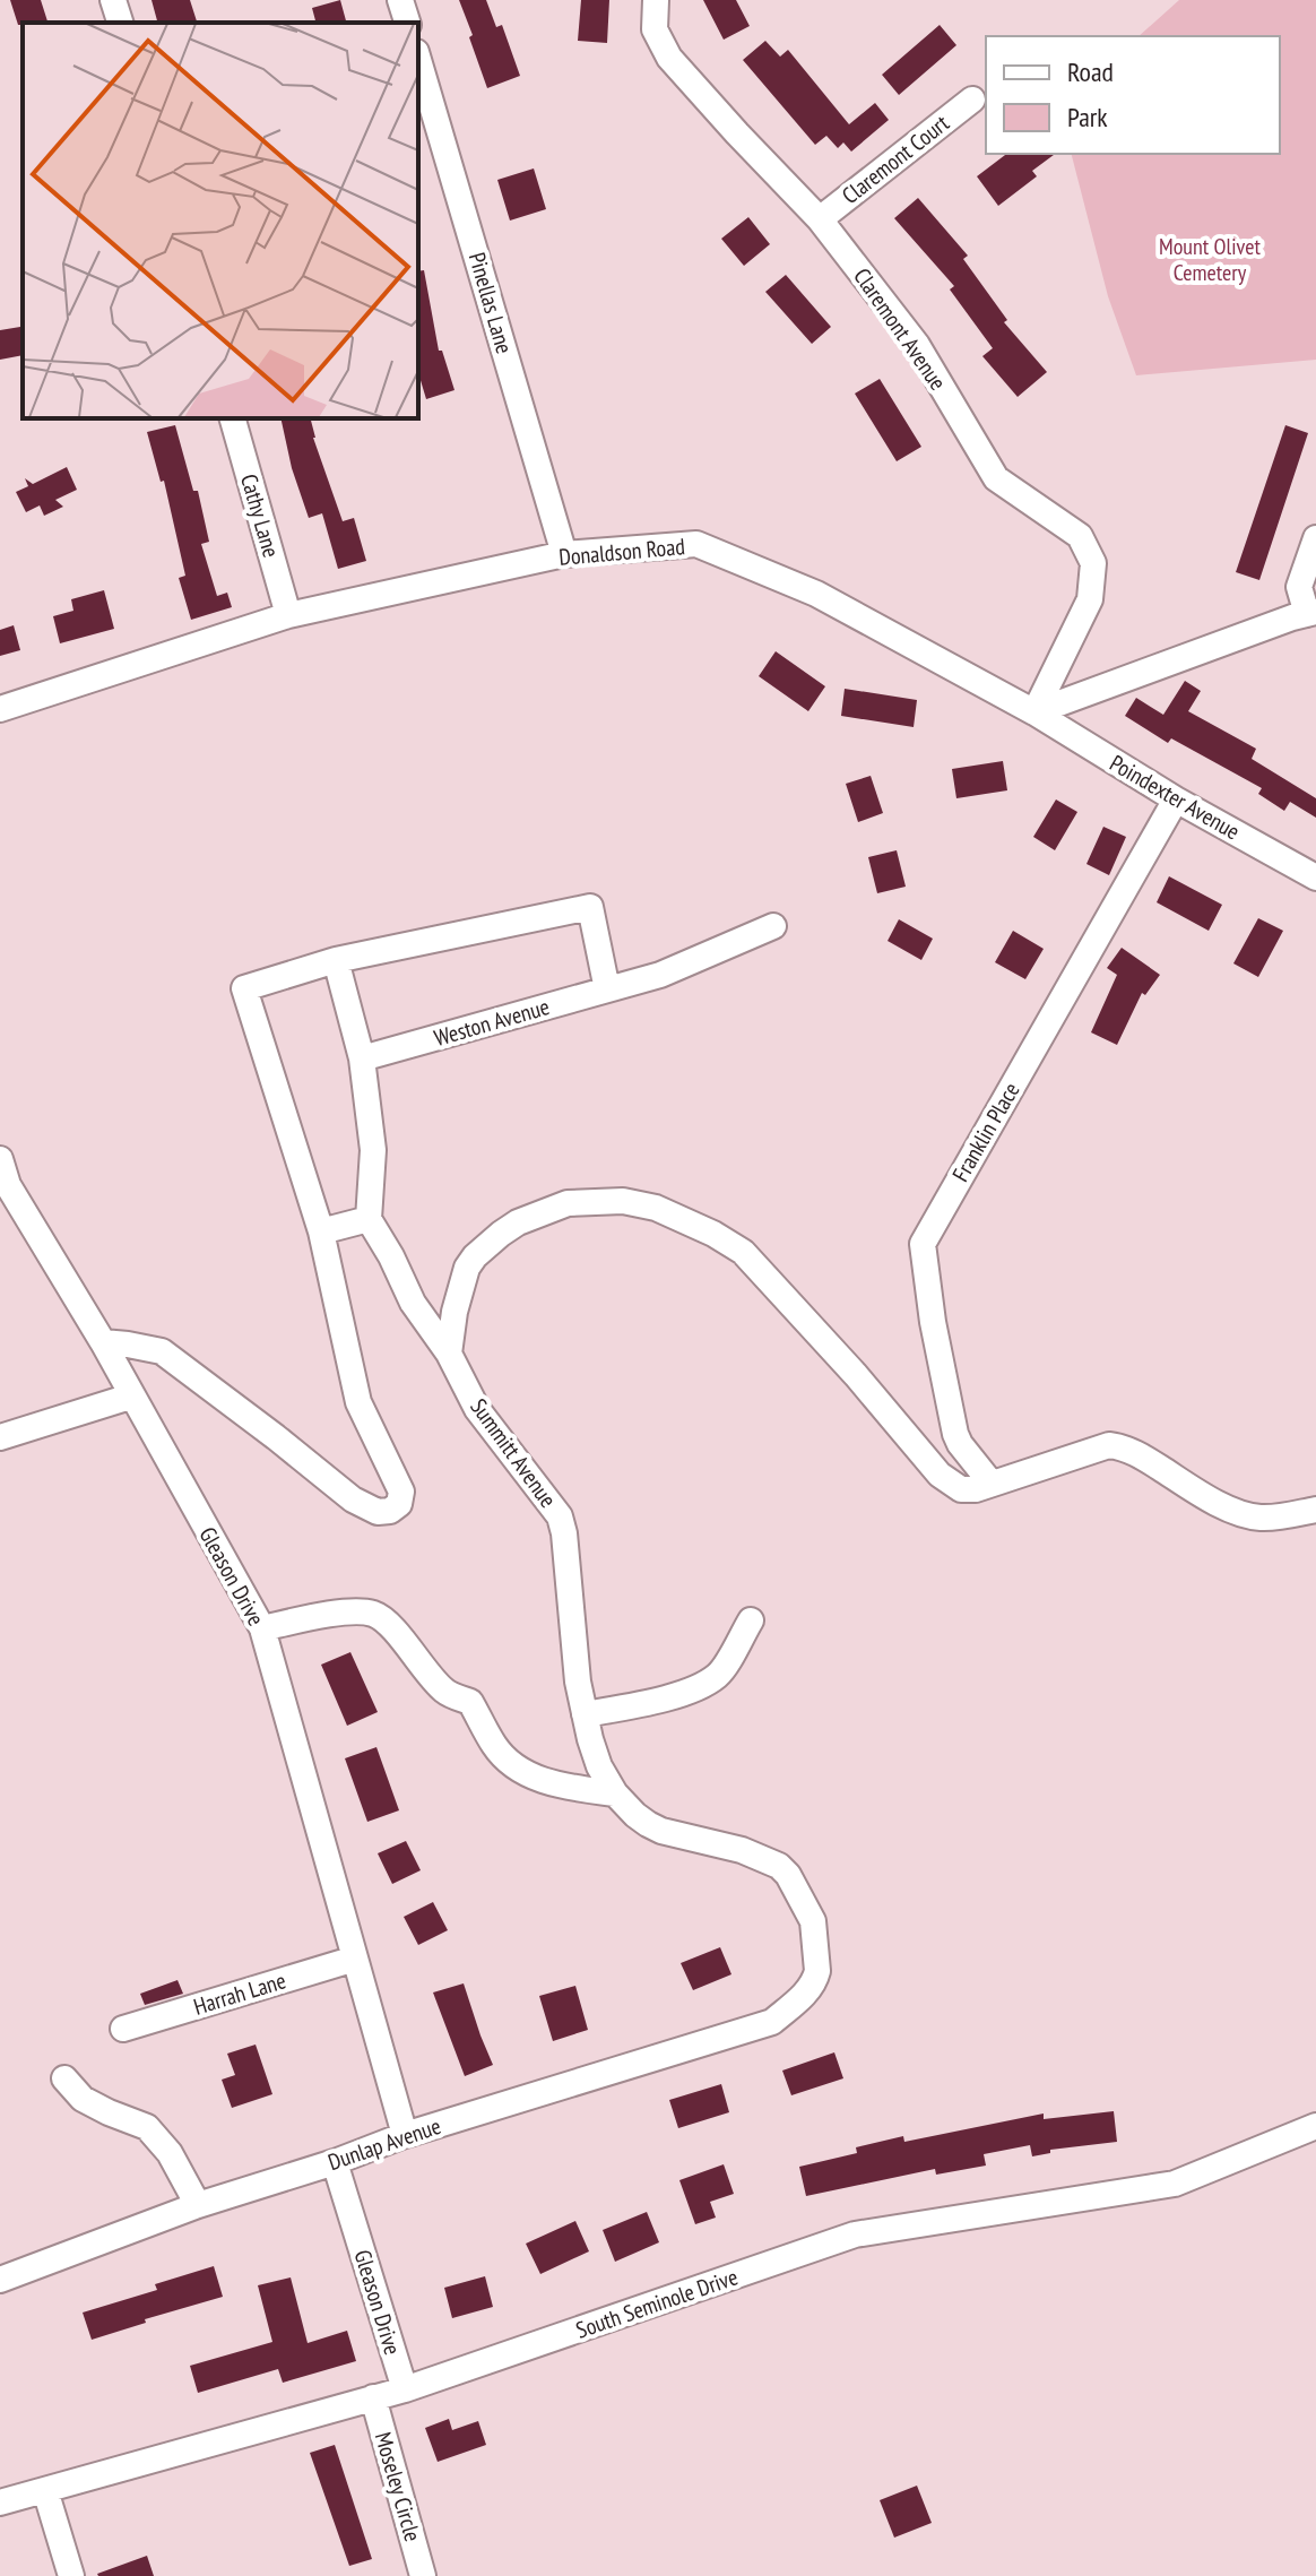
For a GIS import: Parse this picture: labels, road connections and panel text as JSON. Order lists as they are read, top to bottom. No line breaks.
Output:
{"streets":{"street":["Claremont Court","Pinellas Lane","Claremont Avenue","Cathy Lane","Donaldson Road","Poindexter Avenue","Weston Avenue","Franklin Place","Summitt Avenue","Gleason Drive","Harrah Lane","Dunlap Avenue","South Seminole Drive","Moseley Circle"]},"crossings":[["Claremont Court","Claremont Avenue"],["Pinellas Lane","Donaldson Road"],["Claremont Avenue","Donaldson Road"],["Claremont Avenue","Poindexter Avenue"],["Cathy Lane","Donaldson Road"],["Donaldson Road","Poindexter Avenue"],["Poindexter Avenue","Franklin Place"],["Summitt Avenue","Dunlap Avenue"],["Gleason Drive","Harrah Lane"],["Gleason Drive","Dunlap Avenue"],["Gleason Drive","South Seminole Drive"],["South Seminole Drive","Moseley Circle"]],"parks":["Mount Olivet Cemetery"],"legend":["Road","Park"]}
